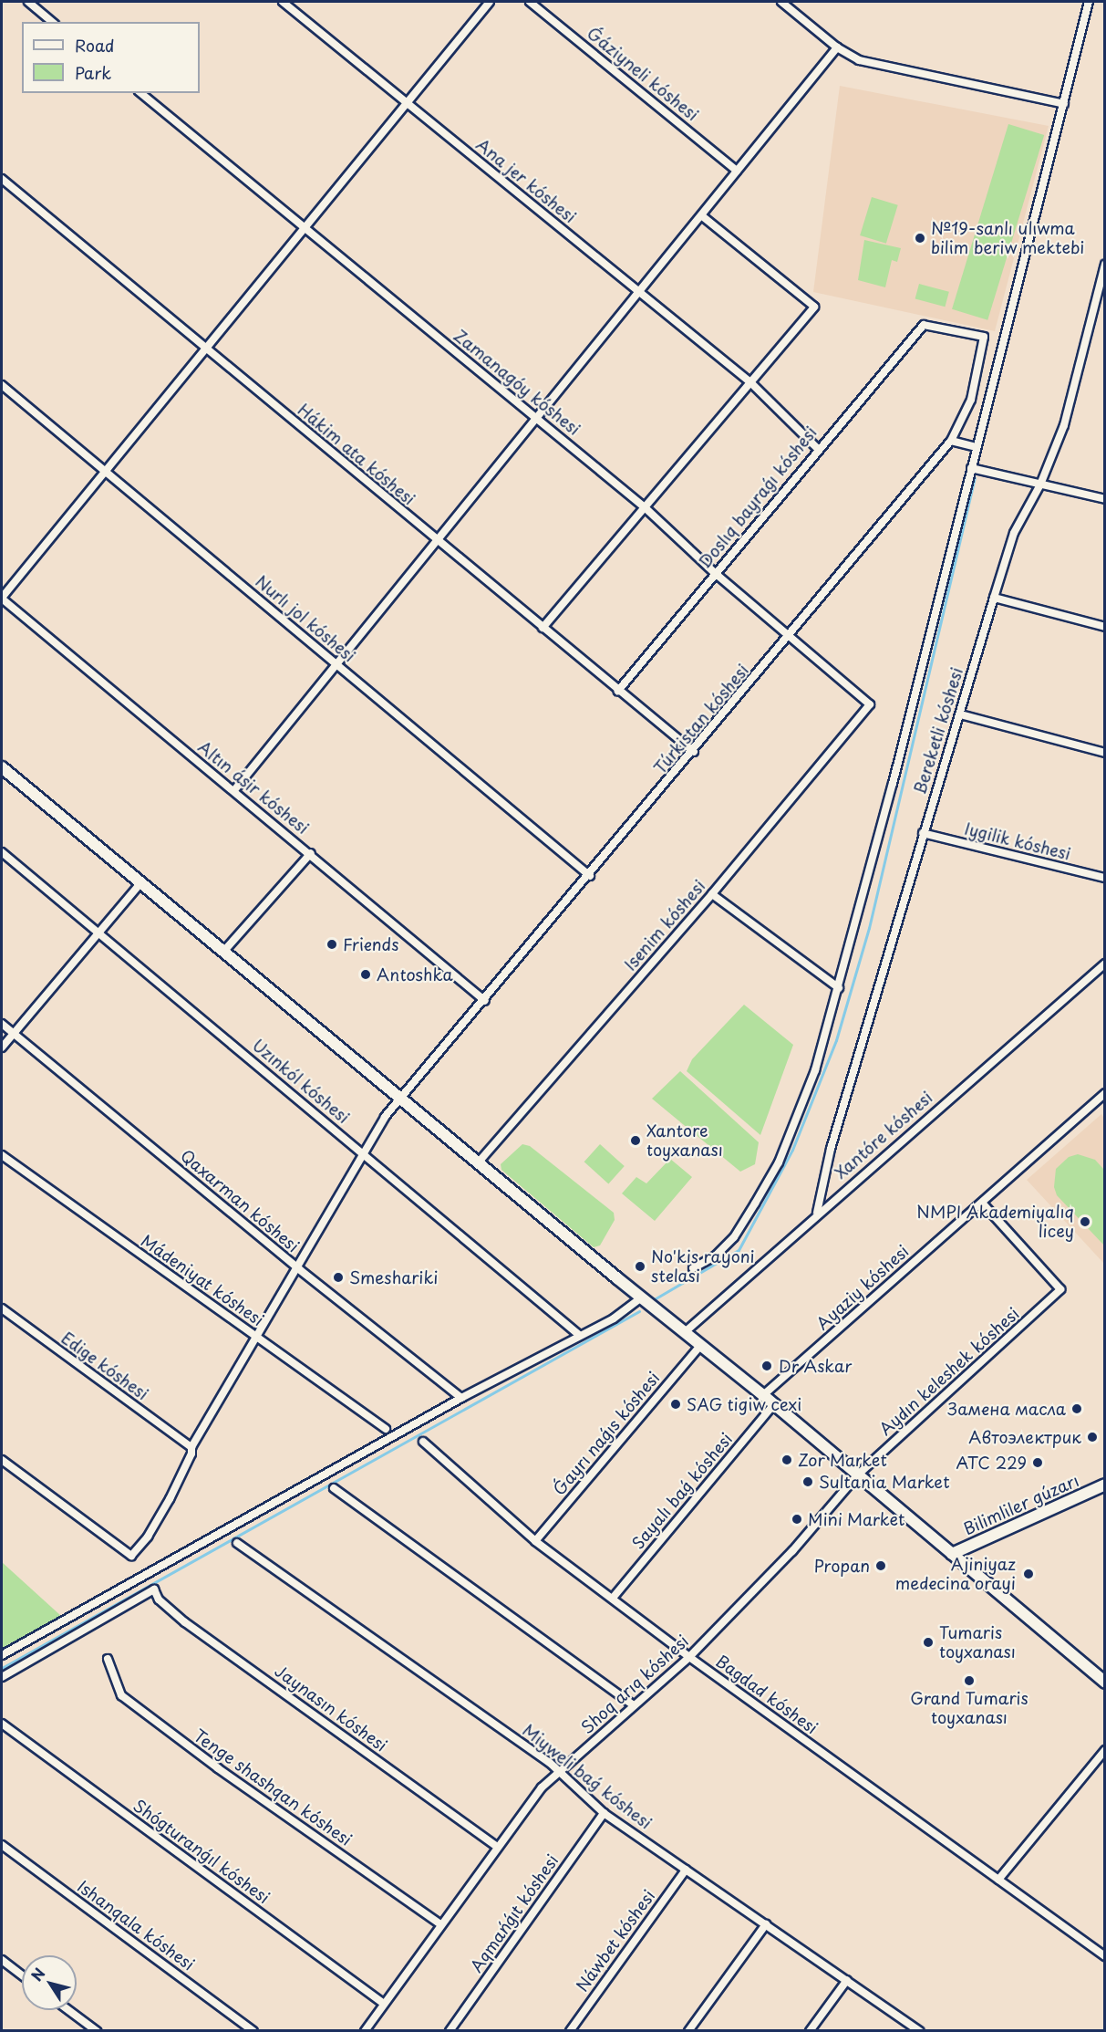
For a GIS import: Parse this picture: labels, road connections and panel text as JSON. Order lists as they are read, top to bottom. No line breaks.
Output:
{"streets":{"main road":["Bilimliler gúzarı"],"street":["Ǵáziyneli kóshesi","Ana jer kóshesi","Zamanagóy kóshesi","Hákim ata kóshesi","Doslıq bayraǵı kóshesi","Nurlı jol kóshesi","Túrkistan kóshesi","Bereketli kóshesi","Altın ásir kóshesi","Iygilik kóshesi","Isenim kóshesi","Uzınkól kóshesi","Xantóre kóshesi","Qaxarman kóshesi","Mádeniyat kóshesi","Ayaziy kóshesi","Edige kóshesi","Aydın keleshek kóshesi","Ǵayrı naǵıs kóshesi","Sayalı baǵ kóshesi","Shoq arıq kóshesi","Bagdad kóshesi","Jaynasın kóshesi","Miyweli baǵ kóshesi","Tenge shashqan kóshesi","Shógturanǵıl kóshesi","Aqmańǵıt kóshesi","Ishanqala kóshesi","Náwbet kóshesi"]},"crossings":[["Ana jer kóshesi","Doslıq bayraǵı kóshesi"],["Zamanagóy kóshesi","Doslıq bayraǵı kóshesi"],["Zamanagóy kóshesi","Túrkistan kóshesi"],["Zamanagóy kóshesi","Isenim kóshesi"],["Hákim ata kóshesi","Doslıq bayraǵı kóshesi"],["Hákim ata kóshesi","Túrkistan kóshesi"],["Doslıq bayraǵı kóshesi","Túrkistan kóshesi"],["Nurlı jol kóshesi","Túrkistan kóshesi"],["Túrkistan kóshesi","Altın ásir kóshesi"],["Túrkistan kóshesi","Uzınkól kóshesi"],["Túrkistan kóshesi","Qaxarman kóshesi"],["Túrkistan kóshesi","Mádeniyat kóshesi"],["Túrkistan kóshesi","Edige kóshesi"],["Bereketli kóshesi","Iygilik kóshesi"],["Bereketli kóshesi","Xantóre kóshesi"],["Ayaziy kóshesi","Aydın keleshek kóshesi"],["Aydın keleshek kóshesi","Shoq arıq kóshesi"],["Ǵayrı naǵıs kóshesi","Bagdad kóshesi"],["Sayalı baǵ kóshesi","Bagdad kóshesi"],["Shoq arıq kóshesi","Bagdad kóshesi"],["Shoq arıq kóshesi","Jaynasın kóshesi"],["Shoq arıq kóshesi","Miyweli baǵ kóshesi"],["Shoq arıq kóshesi","Tenge shashqan kóshesi"],["Shoq arıq kóshesi","Shógturanǵıl kóshesi"],["Miyweli baǵ kóshesi","Aqmańǵıt kóshesi"],["Miyweli baǵ kóshesi","Náwbet kóshesi"]],"places":["№19-sanlı ulıwma bilim beriw mektebi","Friends","Antoshka","Xantore toyxanası","NMPI Akademiyalıq licey","No'kis rayoni stelasi","Smeshariki","Dr Askar","SAG tigiw cexi","Замена масла","Автоэлектрик","Zor Market","АТС 229","Sultania Market","Mini Market","Propan","Ajiniyaz medecina orayi","Tumaris toyxanası","Grand Tumaris toyxanası"],"legend":["Road","Park"],"north":"top left"}
